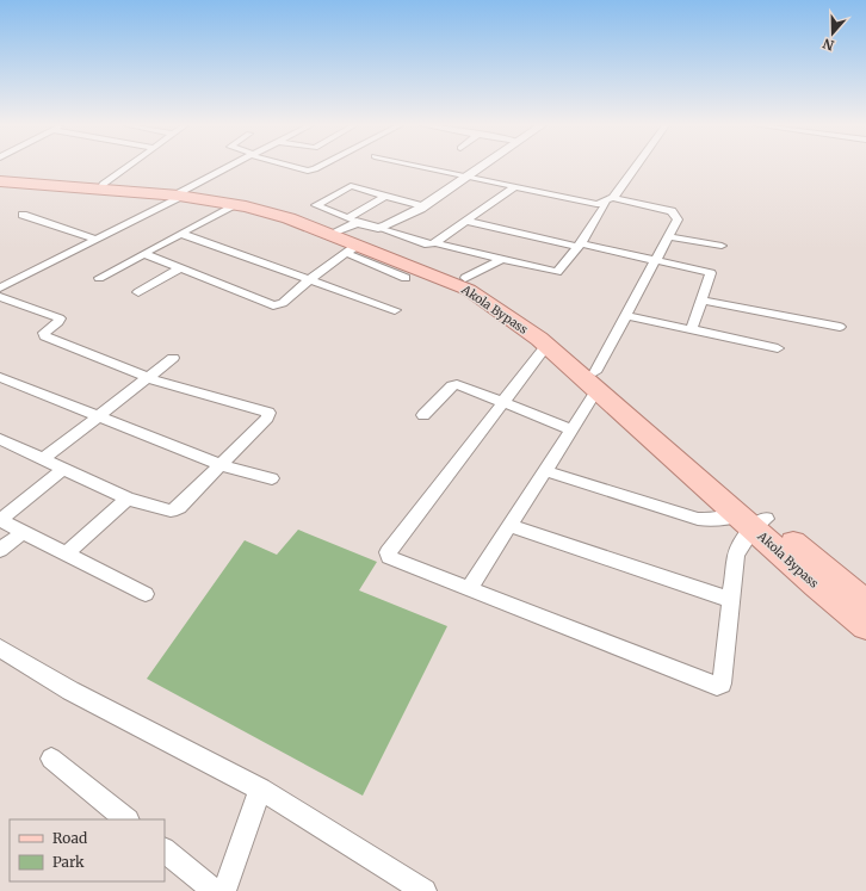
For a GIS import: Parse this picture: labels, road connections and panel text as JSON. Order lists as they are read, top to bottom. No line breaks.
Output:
{"streets":{"main road":["Akola Bypass"]},"legend":["Road","Park"],"north":"bottom"}
